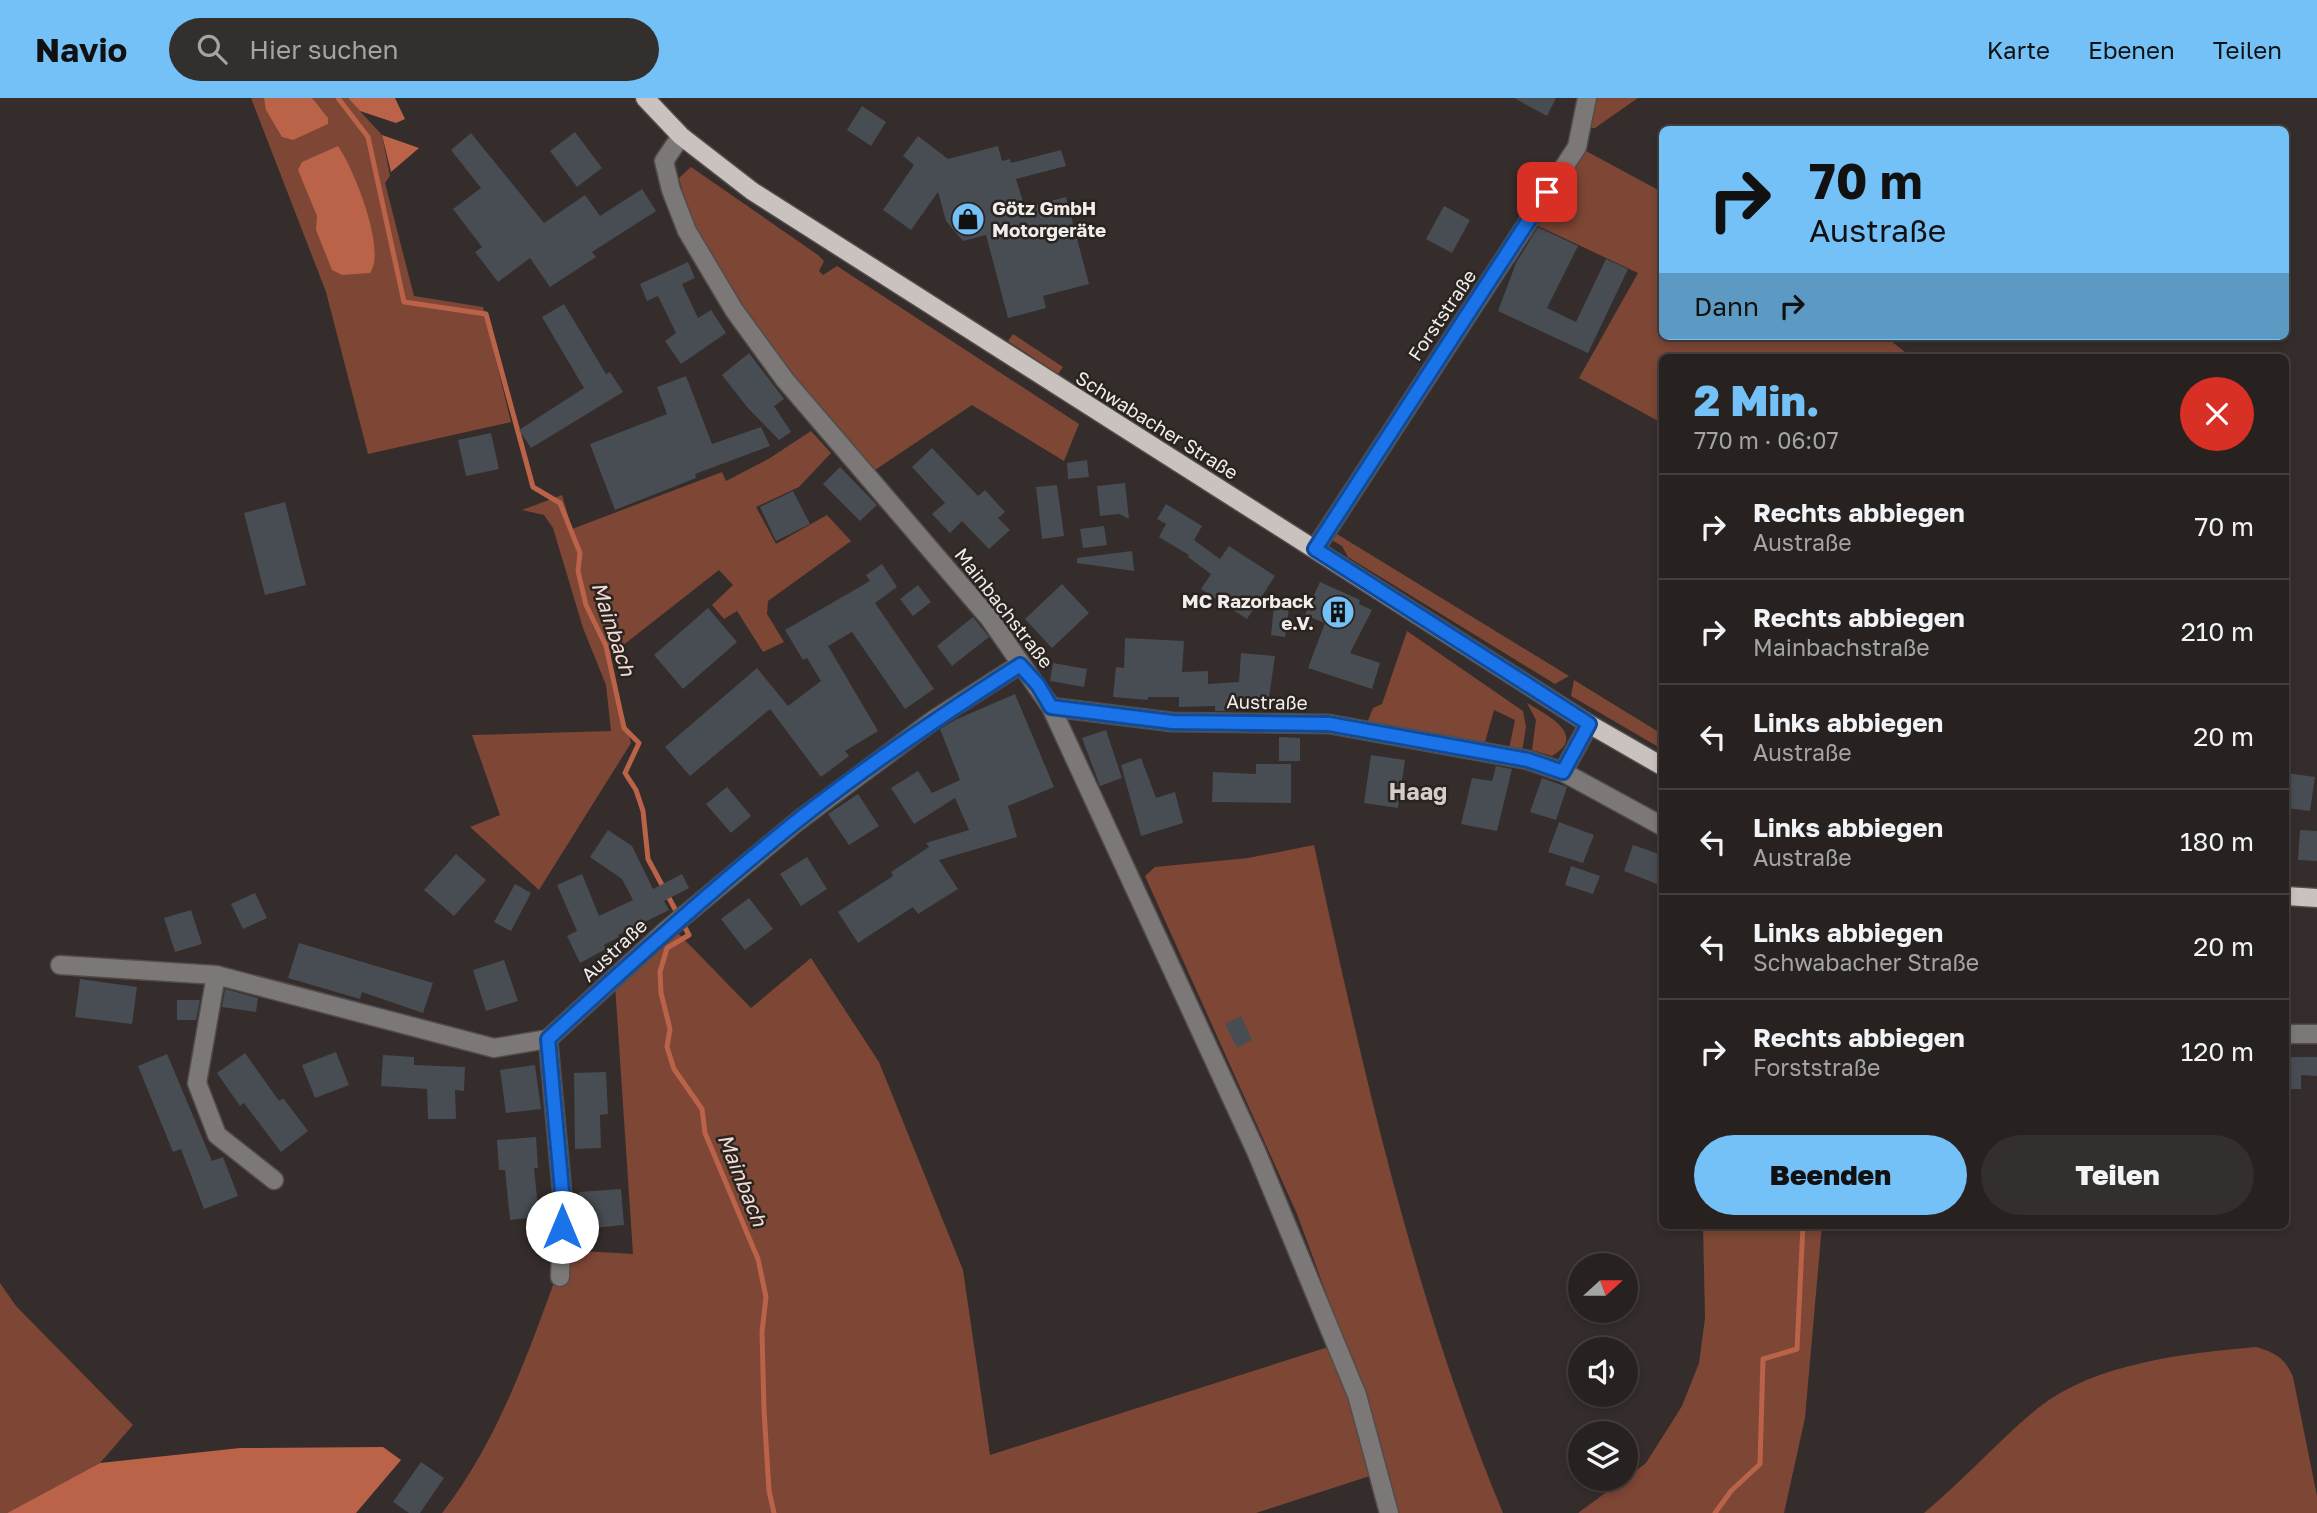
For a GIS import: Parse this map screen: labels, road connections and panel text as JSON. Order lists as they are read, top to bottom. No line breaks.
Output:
{"streets":{"main road":["Schwabacher Straße"],"street":["Forststraße","Mainbachstraße","Austraße"]},"crossings":[["Forststraße","Schwabacher Straße"],["Schwabacher Straße","Mainbachstraße"],["Mainbachstraße","Austraße"]],"districts":["Haag"],"water":["Mainbach"],"places":{"shop":["Götz GmbH Motorgeräte"],"building":["MC Razorback e.V."]},"north":"right","page":{"header":"Navio","search":"Hier suchen","nav":["Karte","Ebenen","Teilen"],"turn":["70 m","Austraße"],"then":"Dann","heading":["2 Min.","770 m · 06:07"],"list":[{"name":"Rechts abbiegen","note":"Austraße","value":"70 m"},{"name":"Rechts abbiegen","note":"Mainbachstraße","value":"210 m"},{"name":"Links abbiegen","note":"Austraße","value":"20 m"},{"name":"Links abbiegen","note":"Austraße","value":"180 m"},{"name":"Links abbiegen","note":"Schwabacher Straße","value":"20 m"},{"name":"Rechts abbiegen","note":"Forststraße","value":"120 m"}],"buttons":["Beenden","Teilen"]}}
